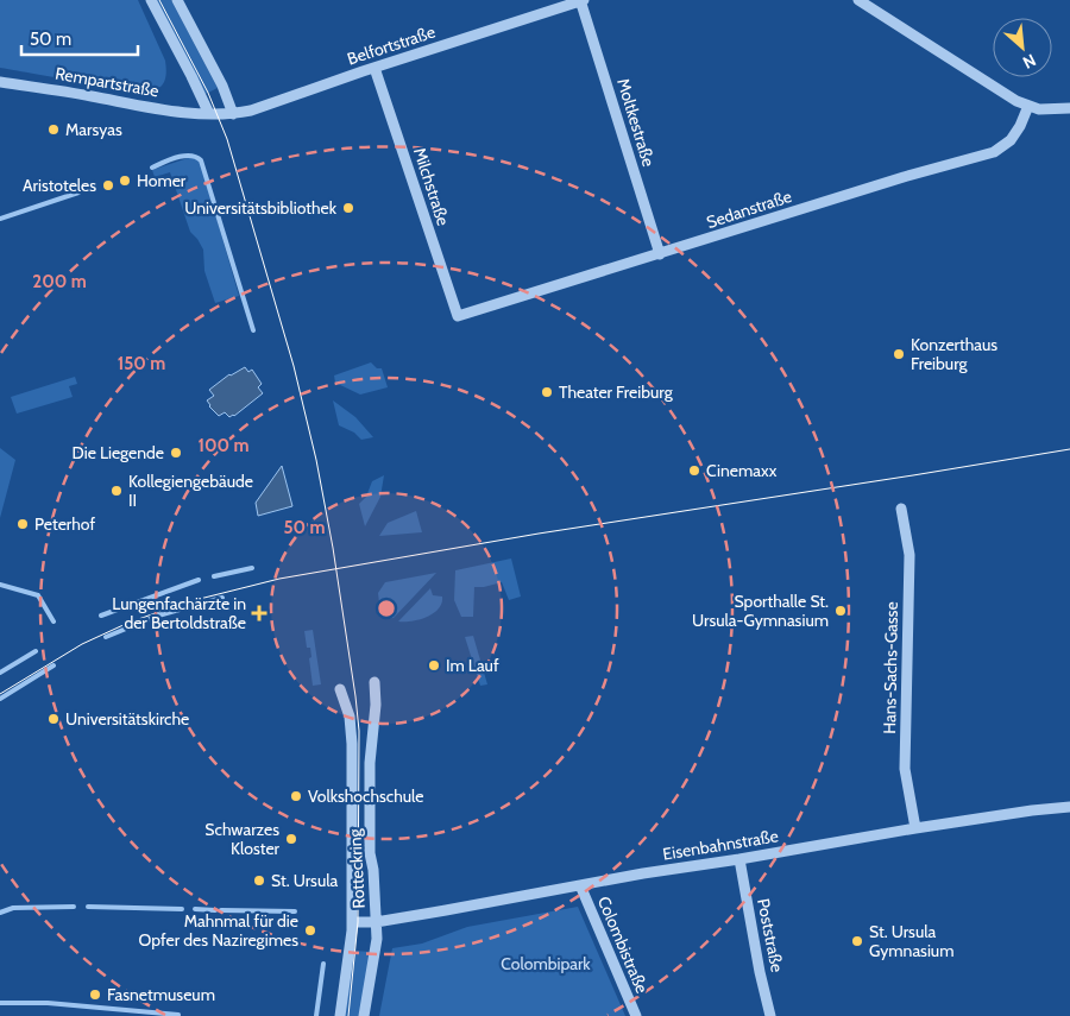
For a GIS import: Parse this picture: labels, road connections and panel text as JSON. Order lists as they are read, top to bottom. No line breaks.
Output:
{"streets":{"street":["Belfortstraße","Rempartstraße","Moltkestraße","Milchstraße","Sedanstraße","Hans-Sachs-Gasse","Eisenbahnstraße","Rotteckring","Poststraße","Colombistraße"]},"crossings":[["Belfortstraße","Rempartstraße"],["Belfortstraße","Moltkestraße"],["Belfortstraße","Milchstraße"],["Moltkestraße","Sedanstraße"],["Milchstraße","Sedanstraße"],["Hans-Sachs-Gasse","Eisenbahnstraße"],["Eisenbahnstraße","Rotteckring"],["Eisenbahnstraße","Poststraße"],["Eisenbahnstraße","Colombistraße"]],"parks":["Colombipark"],"places":{"other":["Marsyas","Homer","Aristoteles","Universitätsbibliothek","Konzerthaus Freiburg","Theater Freiburg","Die Liegende","Cinemaxx","Kollegiengebäude II","Peterhof","Sporthalle St. Ursula-Gymnasium","Im Lauf","Universitätskirche","Volkshochschule","Schwarzes Kloster","St. Ursula","Mahnmal für die Opfer des Naziregimes","St. Ursula Gymnasium","Fasnetmuseum"],"health":["Lungenfachärzte in der Bertoldstraße"]},"scale_bar":"50 m","north":"bottom right","rings":["200 m","150 m","100 m","50 m"]}
